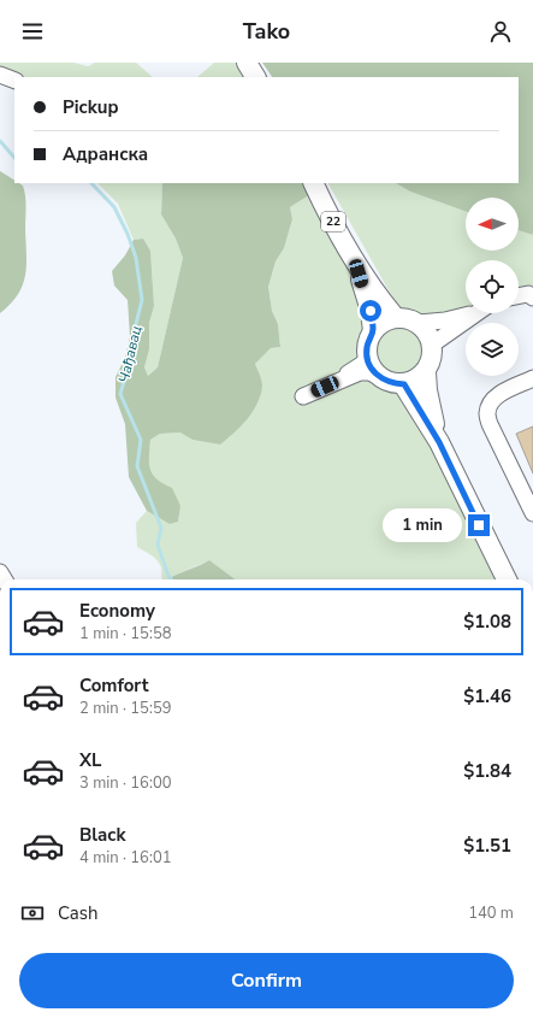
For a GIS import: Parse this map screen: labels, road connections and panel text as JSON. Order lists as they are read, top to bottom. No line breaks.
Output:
{"streets":{"main road":["22"]},"water":["Чађавац"],"north":"left","page":{"header":"Tako","banner":["Pickup","Адранска"],"bubble":"1 min","list":[{"name":"Economy","note":"1 min · 15:58","value":"$1.08"},{"name":"Comfort","note":"2 min · 15:59","value":"$1.46"},{"name":"XL","note":"3 min · 16:00","value":"$1.84"},{"name":"Black","note":"4 min · 16:01","value":"$1.51"}],"pay":["Cash","140 m"],"buttons":"Confirm"}}
